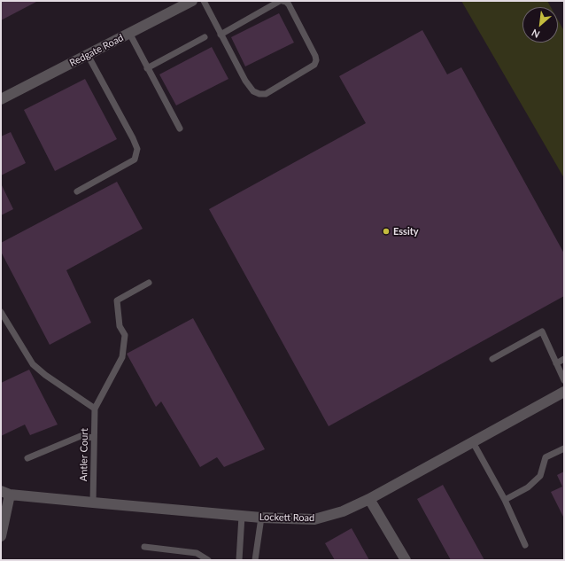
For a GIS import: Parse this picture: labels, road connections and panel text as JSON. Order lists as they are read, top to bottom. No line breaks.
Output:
{"streets":{"street":["Redgate Road","Lockett Road"],"lane":["Antler Court"]},"crossings":[["Antler Court","Lockett Road"]],"places":["Essity"],"north":"bottom left"}
